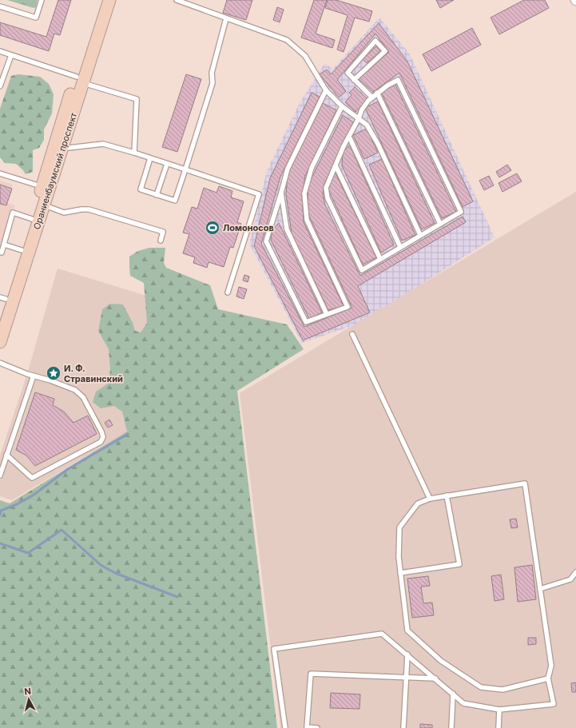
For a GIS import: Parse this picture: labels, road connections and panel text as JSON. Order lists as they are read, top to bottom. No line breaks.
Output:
{"streets":{"main road":["Ораниенбаумский проспект"]},"places":{"sports":["Ломоносов"],"place":["И. Ф. Стравинский"]},"north":"top"}
